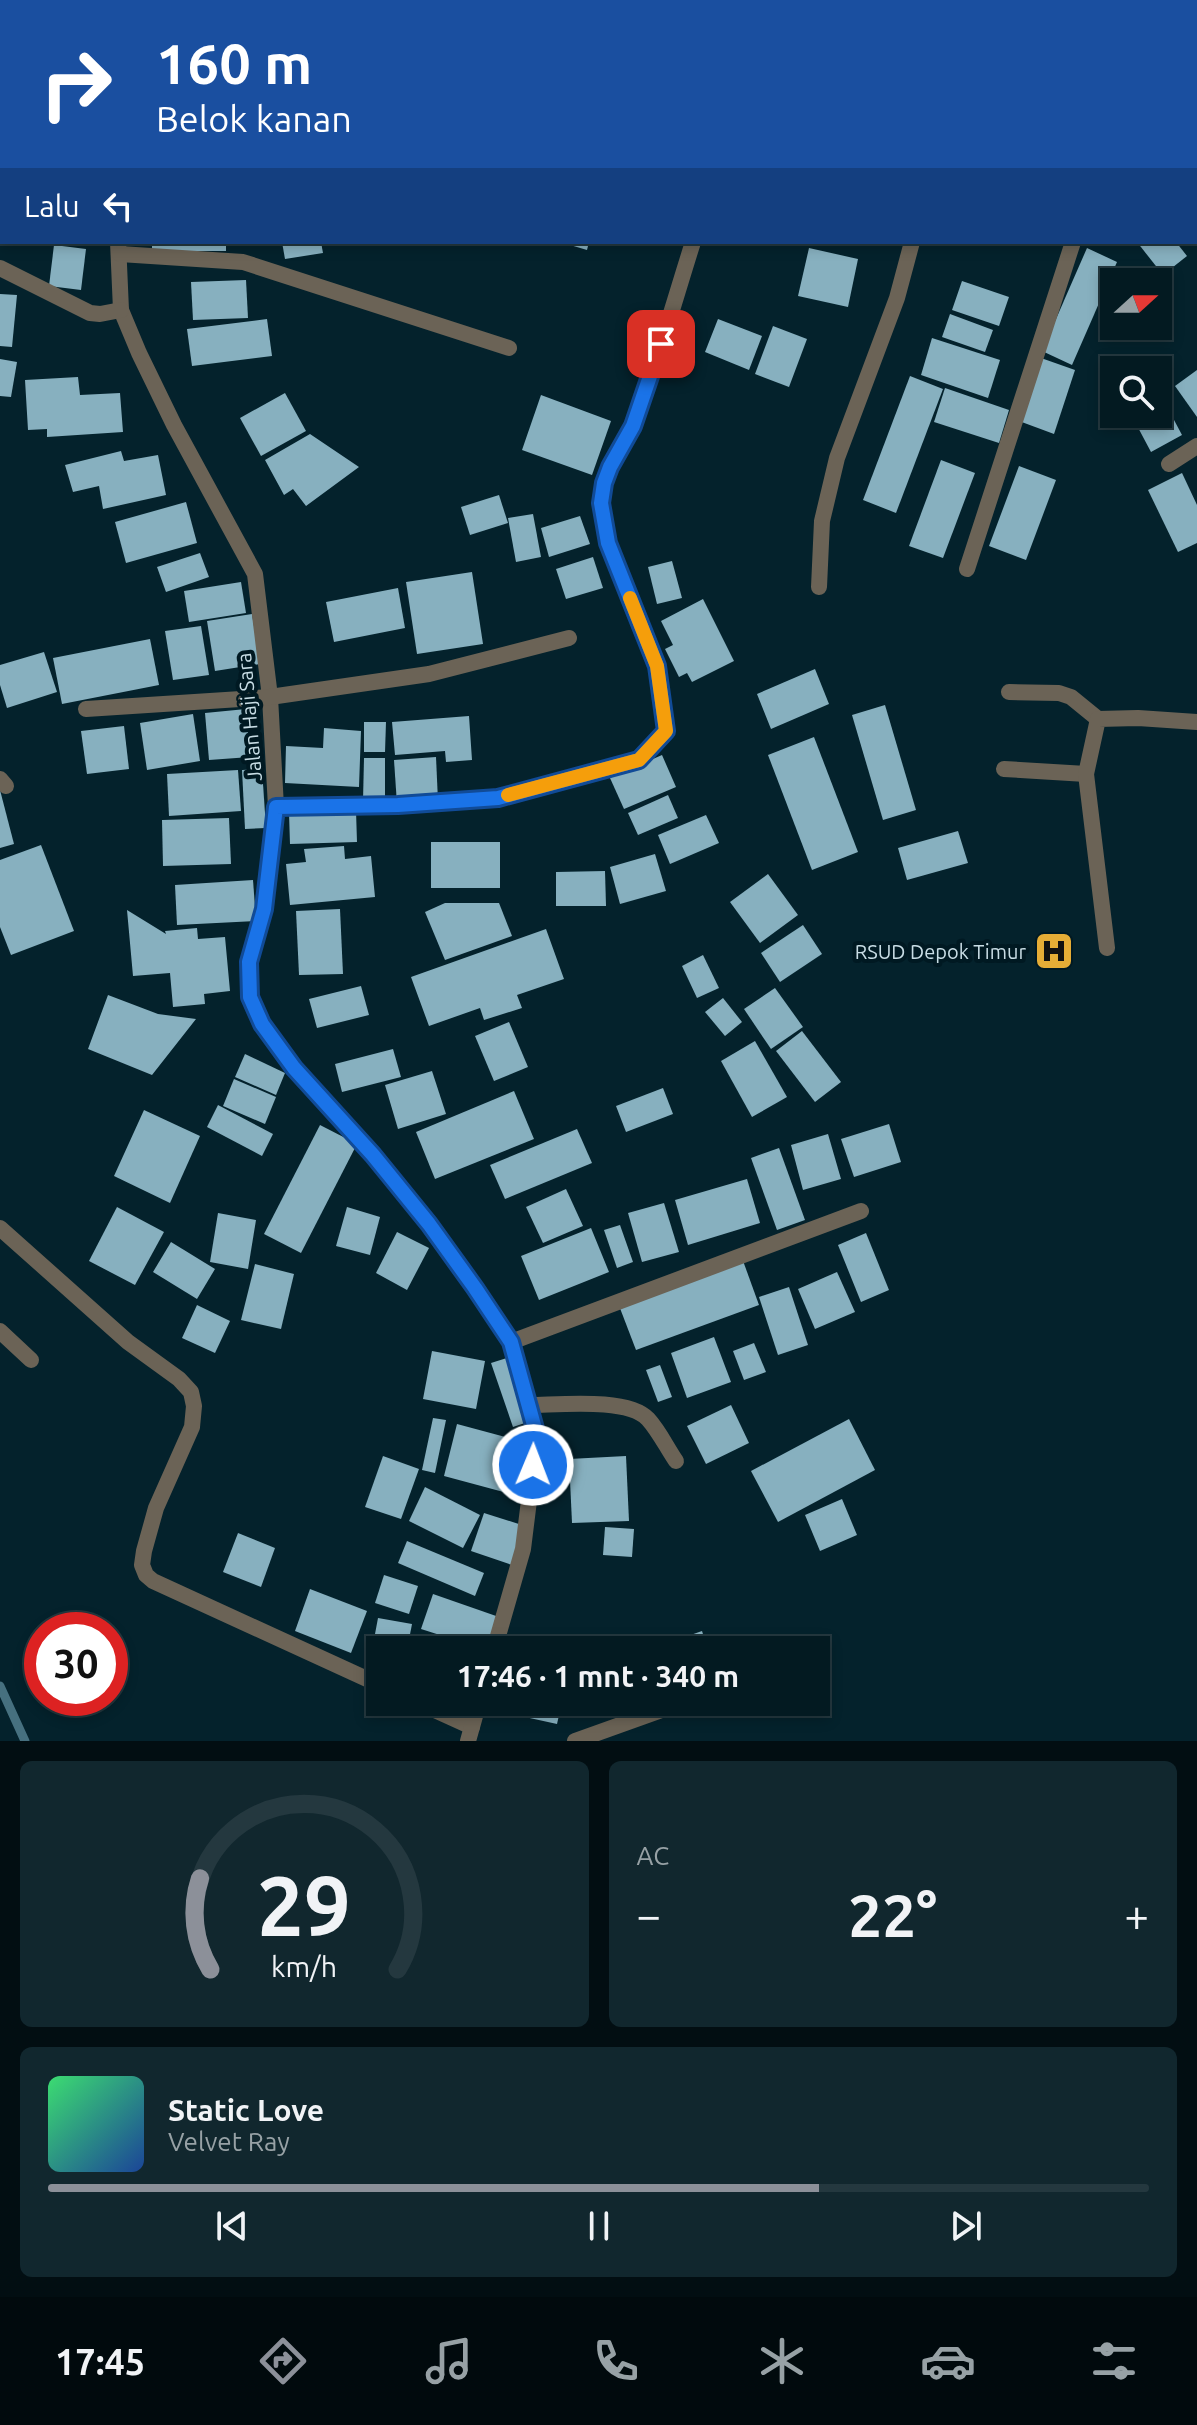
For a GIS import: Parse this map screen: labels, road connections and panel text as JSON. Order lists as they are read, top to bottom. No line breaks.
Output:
{"streets":{"street":["Jalan Haji Sara"]},"places":{"hospital":["RSUD Depok Timur"]},"north":"right","page":{"turn":["160 m","Belok kanan"],"then":"Lalu","limit":"30","trip":"17:46 · 1 mnt · 340 m","tile":"AC","heat":["−","22°","+"],"song":["Static Love","Velvet Ray"],"tabs":"17:45","gauge":["29","km/h"]}}
